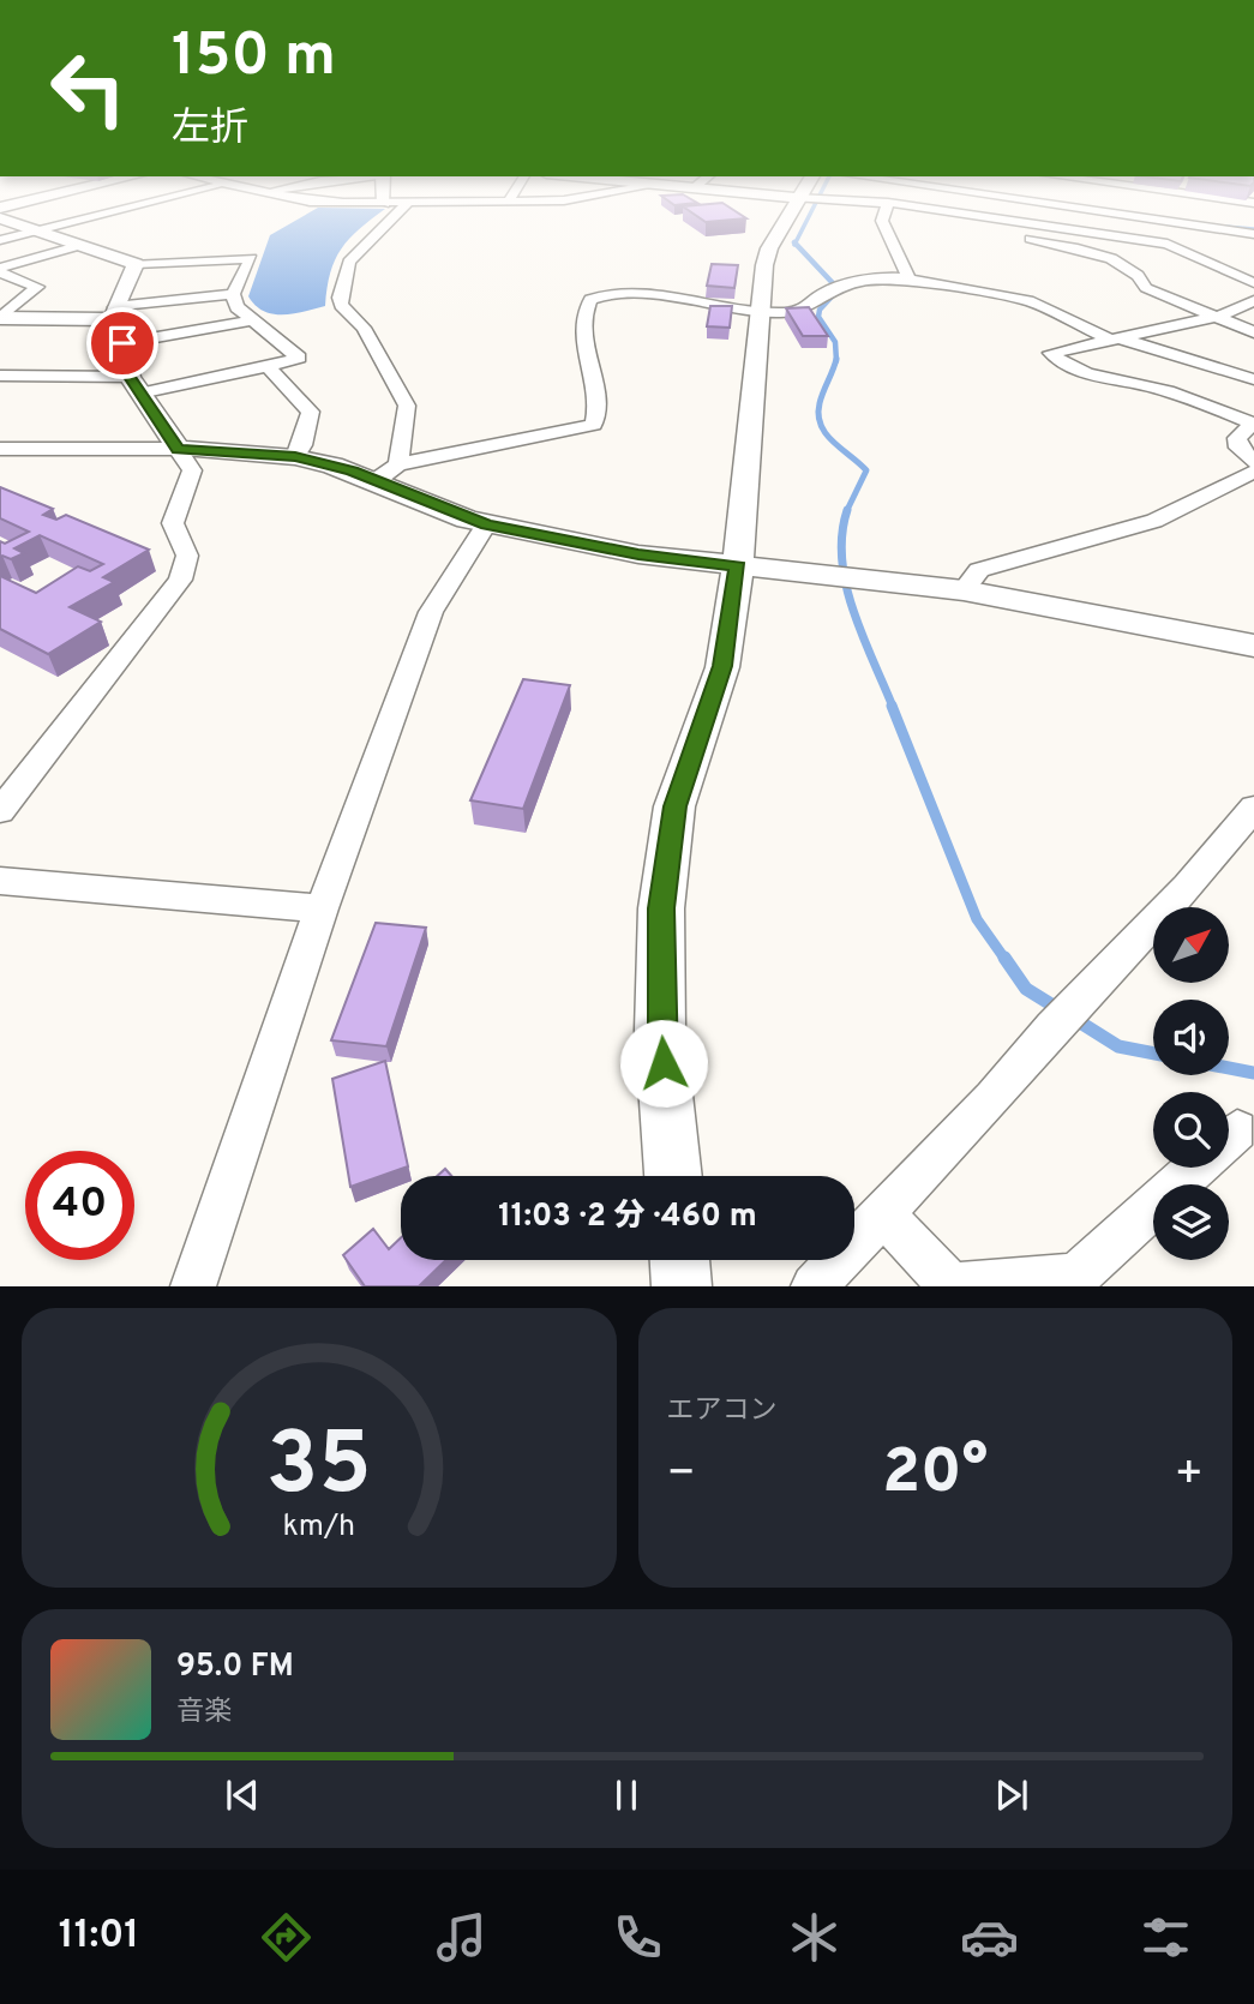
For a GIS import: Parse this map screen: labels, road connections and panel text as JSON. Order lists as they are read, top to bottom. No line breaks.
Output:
{"north":"top right","page":{"turn":["150 m","左折"],"limit":"40","trip":"11:03 · 2 分 · 460 m","tile":"エアコン","heat":["−","20°","+"],"song":["95.0 FM","音楽"],"tabs":"11:01","gauge":["35","km/h"]}}
